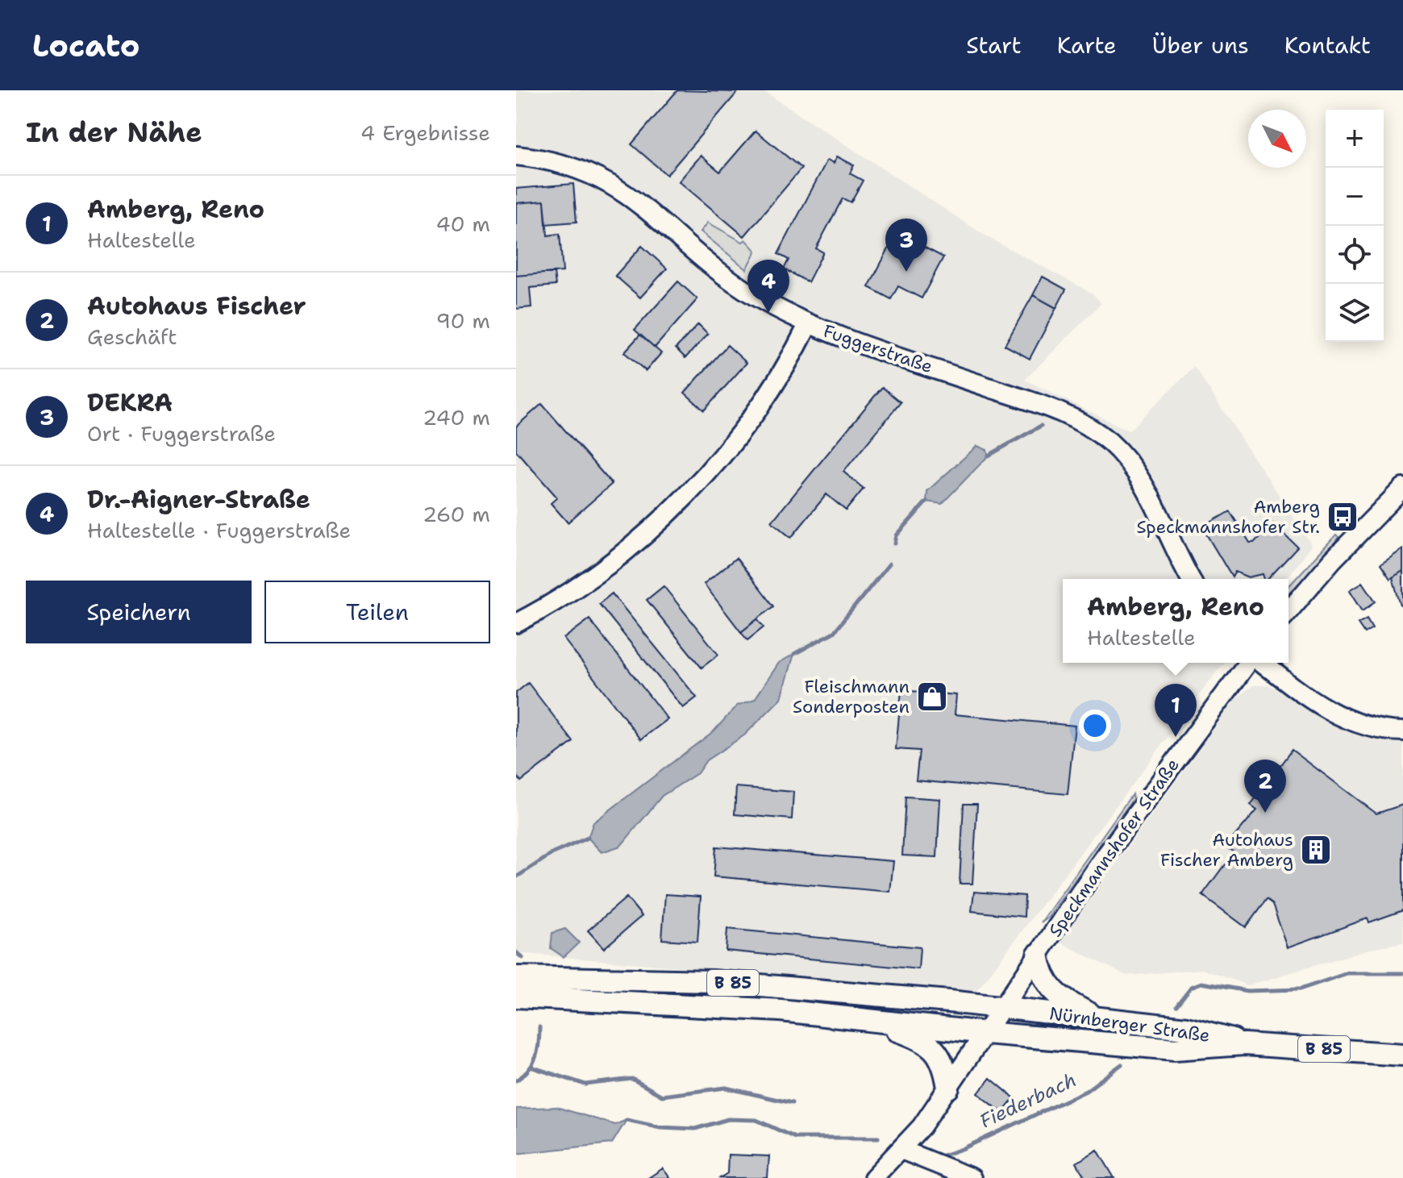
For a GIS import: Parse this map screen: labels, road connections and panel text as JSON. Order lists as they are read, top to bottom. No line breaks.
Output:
{"streets":{"main road":["B 85","Nürnberger Straße"],"street":["Fuggerstraße","Speckmannshofer Straße"]},"crossings":[["Speckmannshofer Straße","Nürnberger Straße"],["B 85","Nürnberger Straße"]],"water":["Fiederbach"],"places":{"bus stop":["Amberg Speckmannshofer Str."],"shop":["Fleischmann Sonderposten"],"building":["Autohaus Fischer Amberg"]},"north":"bottom right","page":{"header":"Locato","nav":["Start","Karte","Über uns","Kontakt"],"heading":["In der Nähe","4 Ergebnisse"],"map_buttons":["+","−"],"list":[{"mark":"1","name":"Amberg, Reno","note":"Haltestelle","value":"40 m"},{"mark":"2","name":"Autohaus Fischer","note":"Geschäft","value":"90 m"},{"mark":"3","name":"DEKRA","note":"Ort · Fuggerstraße","value":"240 m"},{"mark":"4","name":"Dr.-Aigner-Straße","note":"Haltestelle · Fuggerstraße","value":"260 m"}],"pins":["3","4","1","2"],"buttons":["Speichern","Teilen"],"popup":["Amberg, Reno","Haltestelle"]}}
